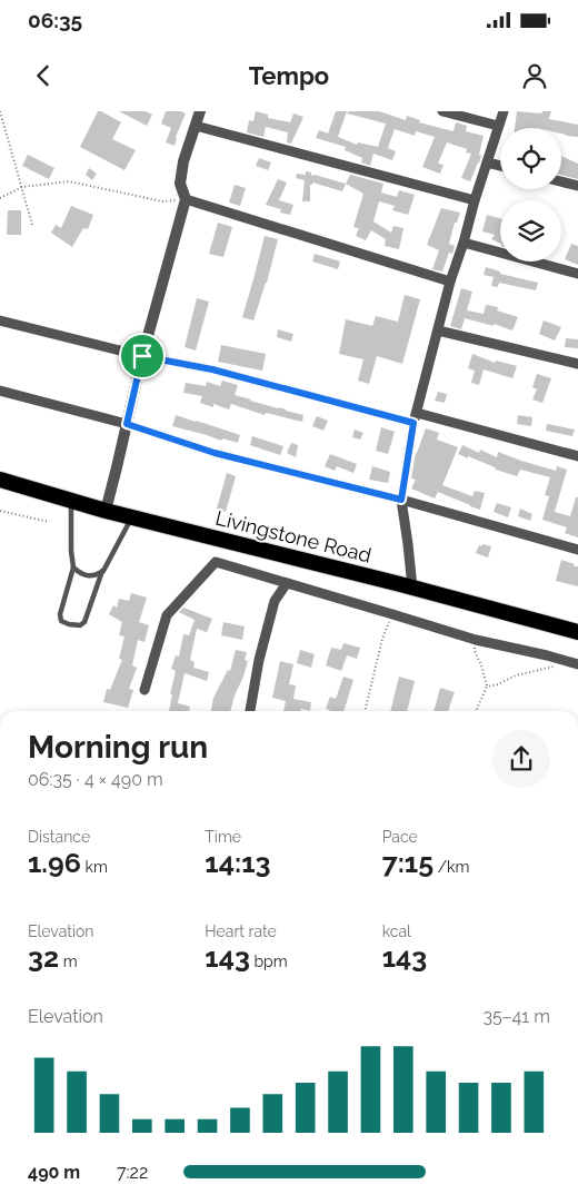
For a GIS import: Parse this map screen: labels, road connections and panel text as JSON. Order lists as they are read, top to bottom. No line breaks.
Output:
{"streets":{"highway":["Livingstone Road"]},"page":{"status":"06:35","header":"Tempo","heading":["Morning run","06:35 · 4 × 490 m"],"stats":[["Distance","1.96 km"],["Time","14:13"],["Pace","7:15 /km"],["Elevation","32 m"],["Heart rate","143 bpm"],["kcal","143"]],"chart":["Elevation","35–41 m"],"list":[{"name":"490 m","note":"7:22"}]}}
